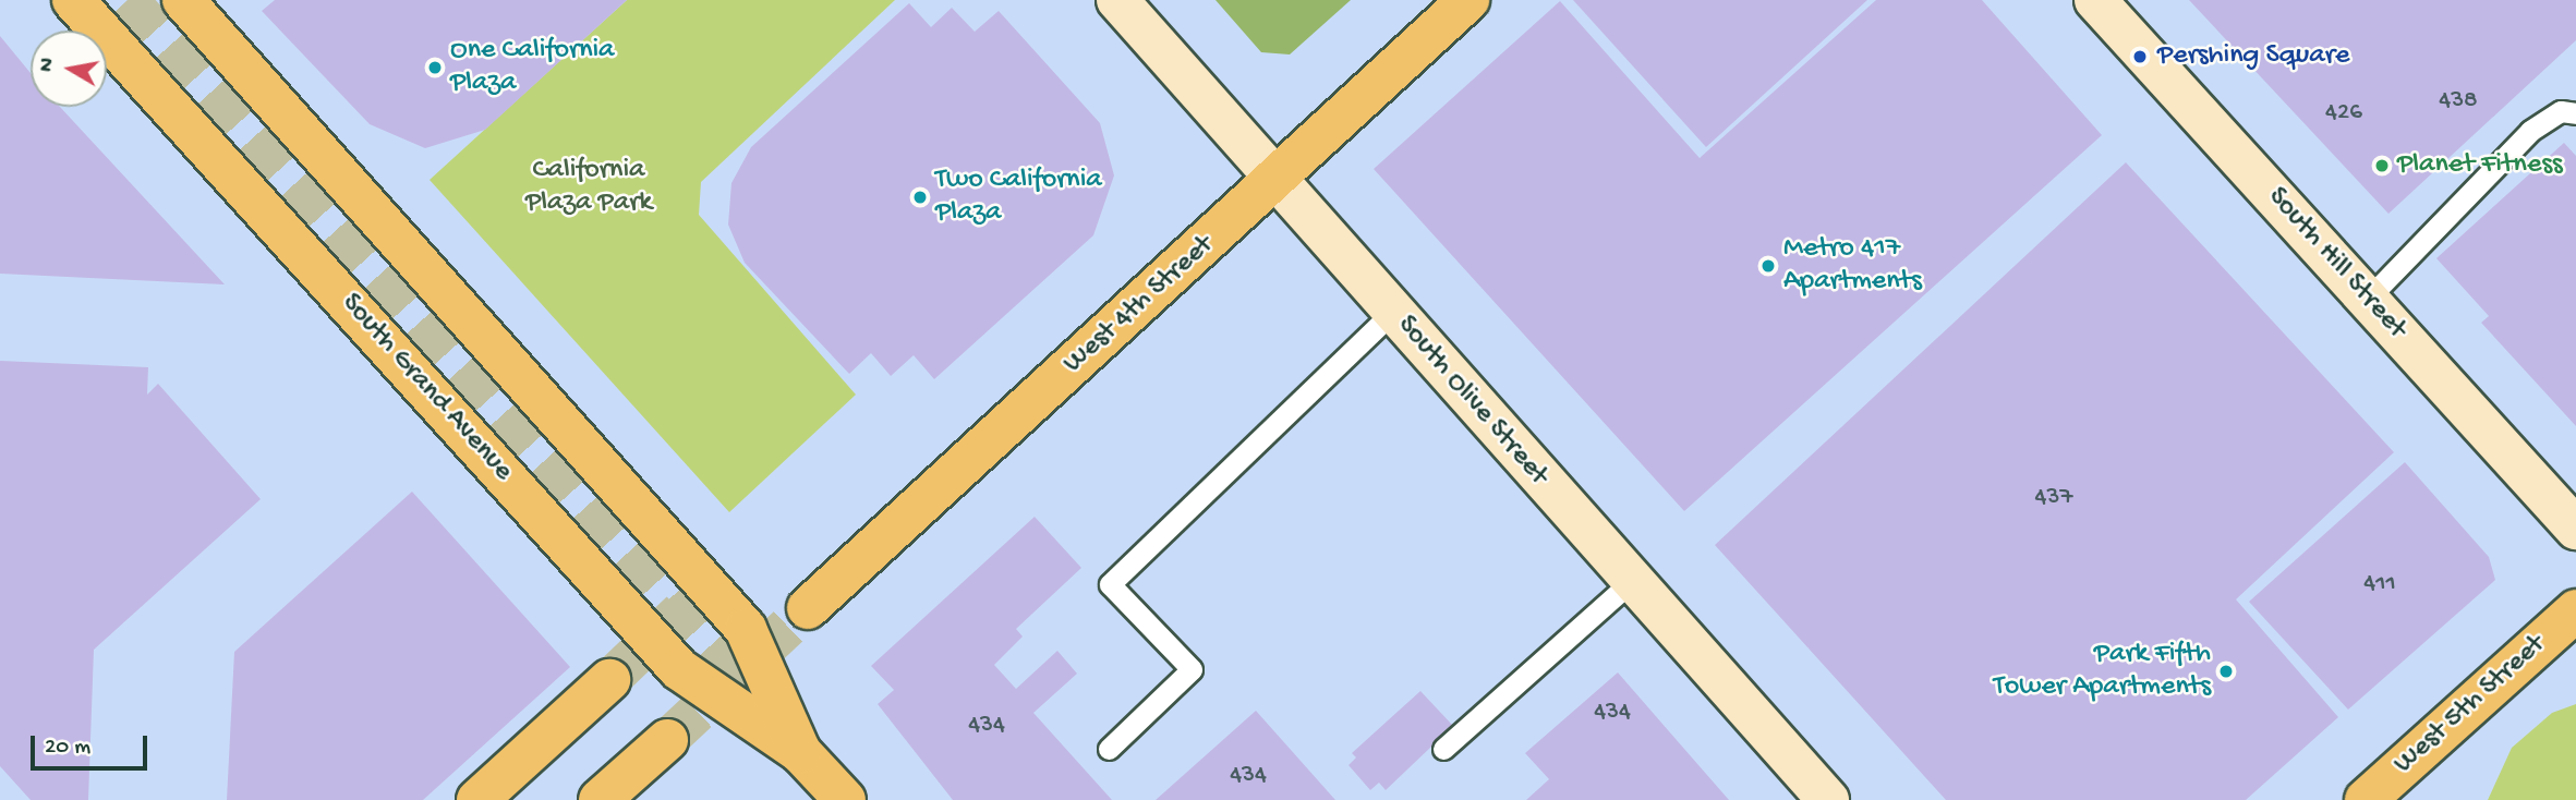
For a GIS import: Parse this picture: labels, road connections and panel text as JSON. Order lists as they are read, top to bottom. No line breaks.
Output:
{"streets":{"main road":["South Hill Street","West 4th Street","South Grand Avenue","South Olive Street","West 5th Street"]},"crossings":[["West 4th Street","South Olive Street"]],"parks":["California Plaza Park"],"places":["Pershing Square","One California Plaza","Planet Fitness","Two California Plaza","Metro 417 Apartments","Park Fifth Tower Apartments"],"house_numbers":["438","426","437","411","434","434","434"],"scale_bar":"20 m","north":"left"}
